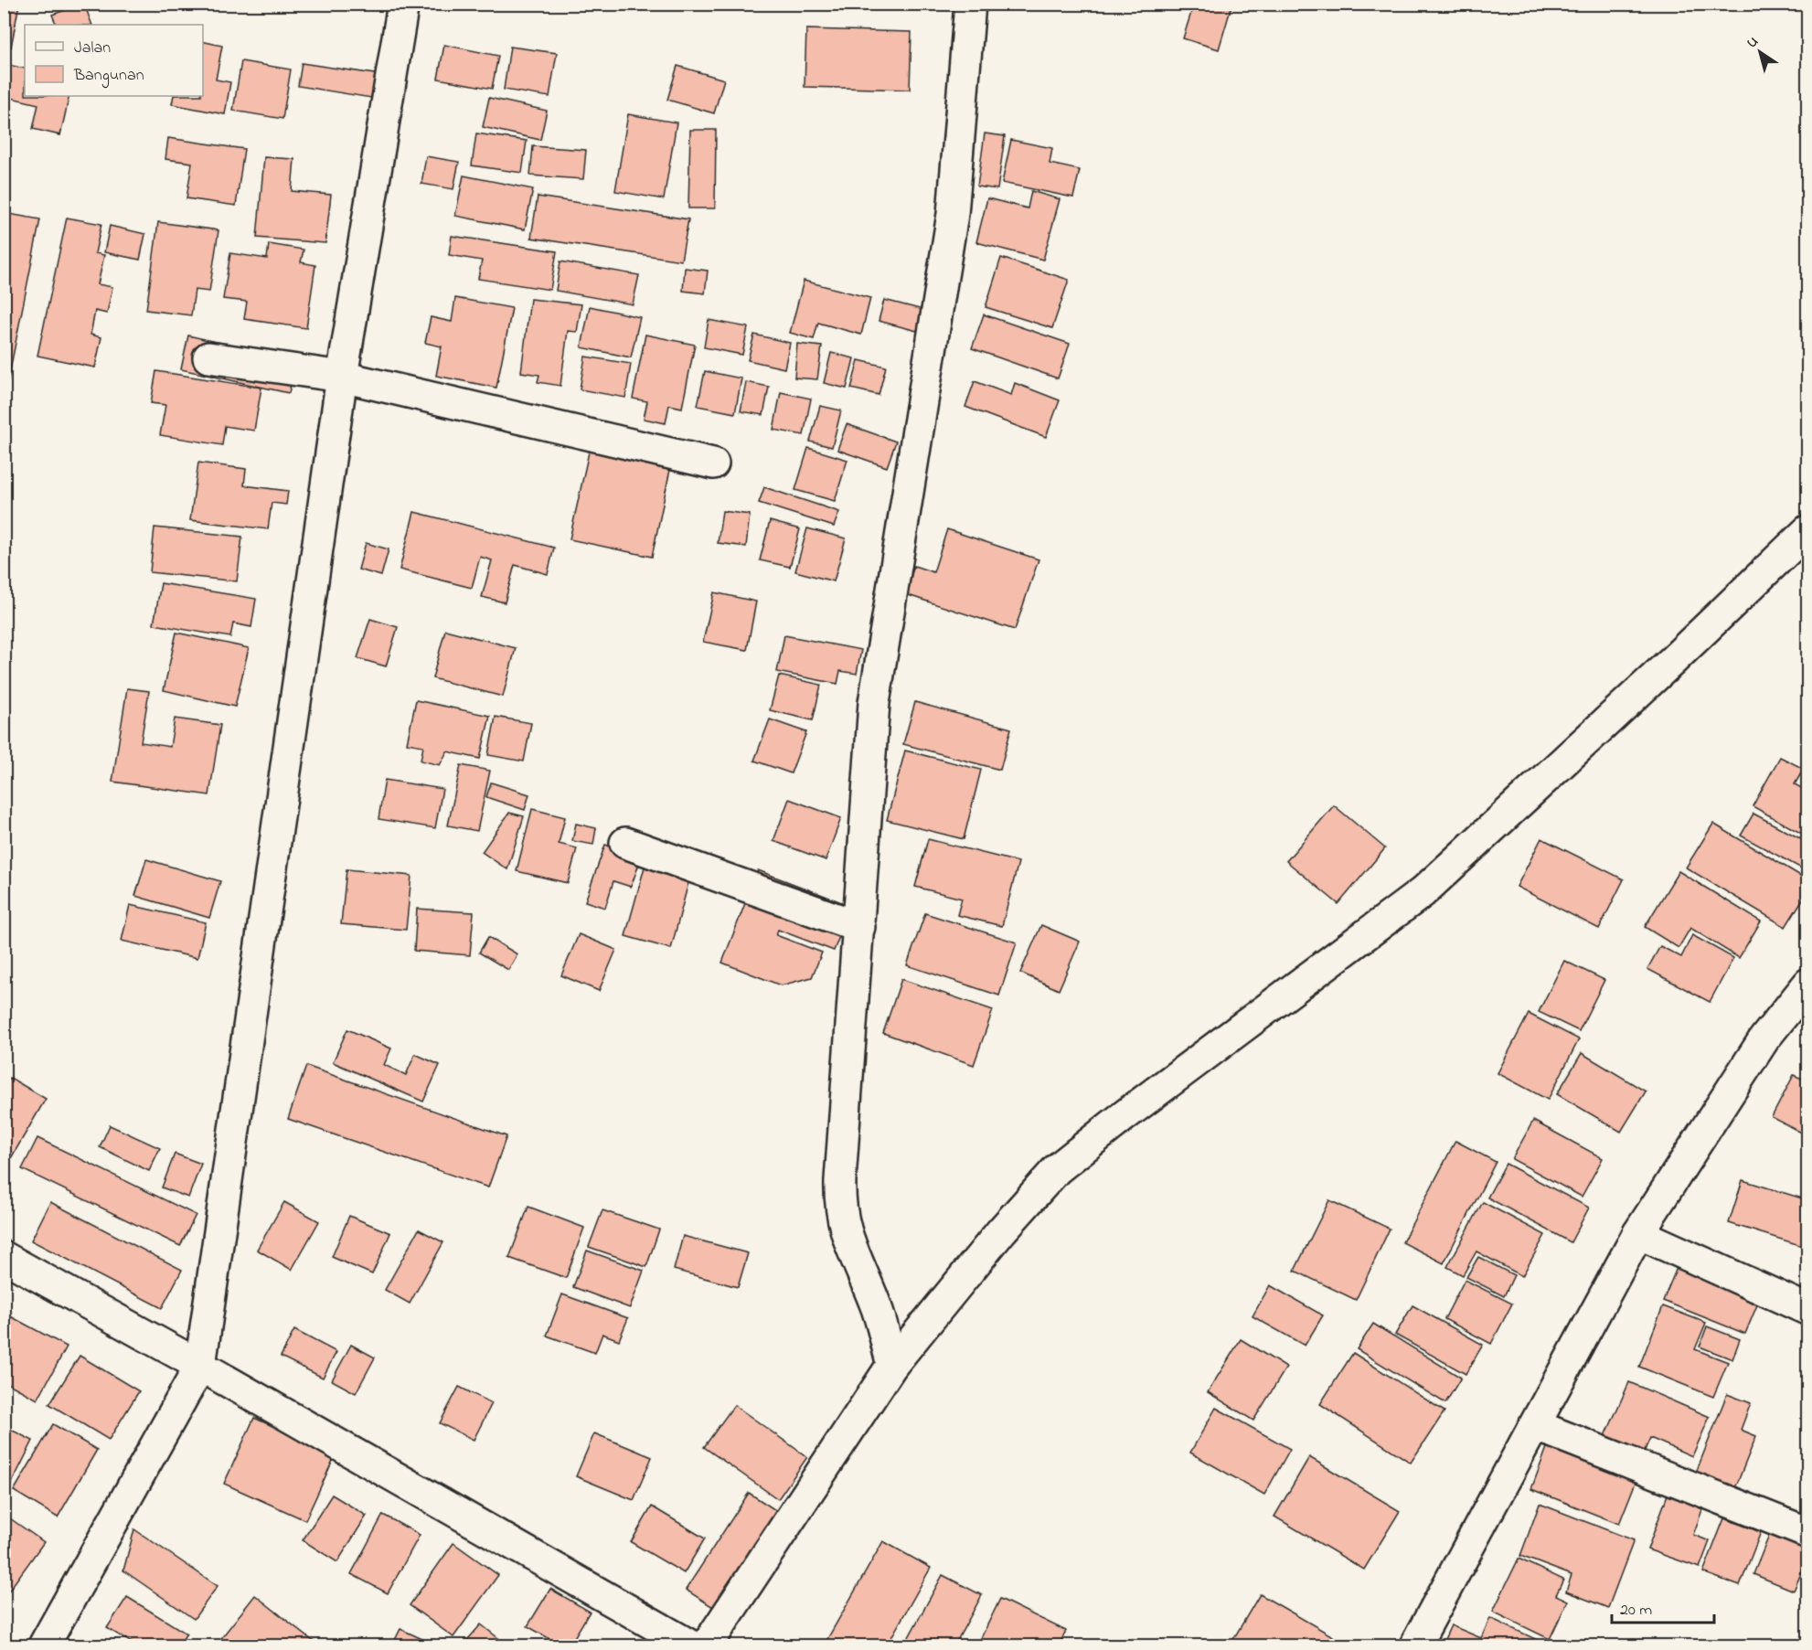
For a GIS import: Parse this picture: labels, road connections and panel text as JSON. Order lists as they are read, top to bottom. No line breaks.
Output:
{"legend":["Jalan","Bangunan"],"scale_bar":"20 m","north":"top left"}
